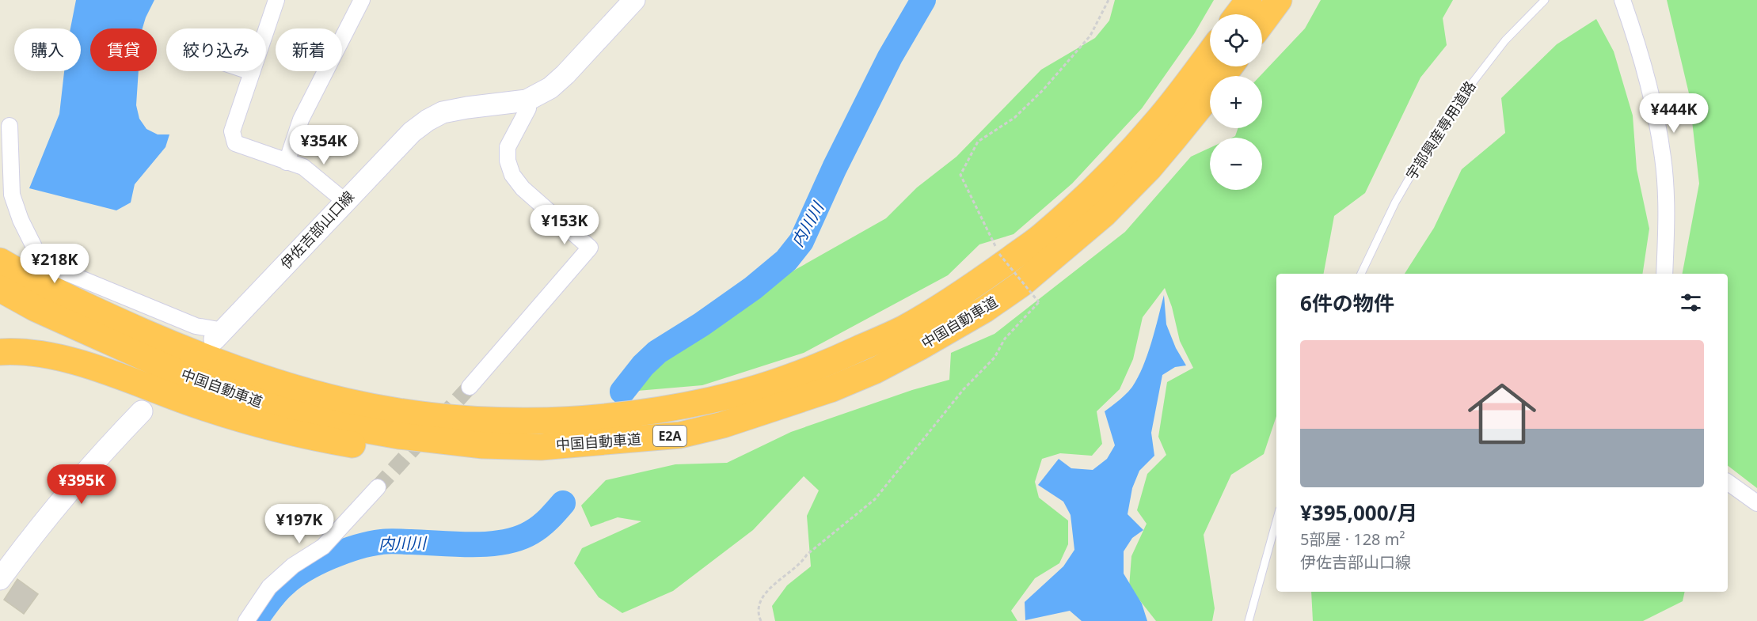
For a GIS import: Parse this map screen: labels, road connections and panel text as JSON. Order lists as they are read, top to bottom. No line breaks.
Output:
{"streets":{"highway":["中国自動車道","E2A"],"main road":["伊佐吉部山口線"],"lane":["宇部興産専用道路"]},"water":["内川川"],"page":{"map_buttons":["+","−"],"chip":["購入","賃貸","絞り込み","新着"],"price":["¥444K","¥354K","¥153K","¥218K","¥395K","¥197K"],"heading":"6件の物件","list":[{"name":"¥395,000/月","note":"5部屋 · 128 m² · 伊佐吉部山口線"}]}}
